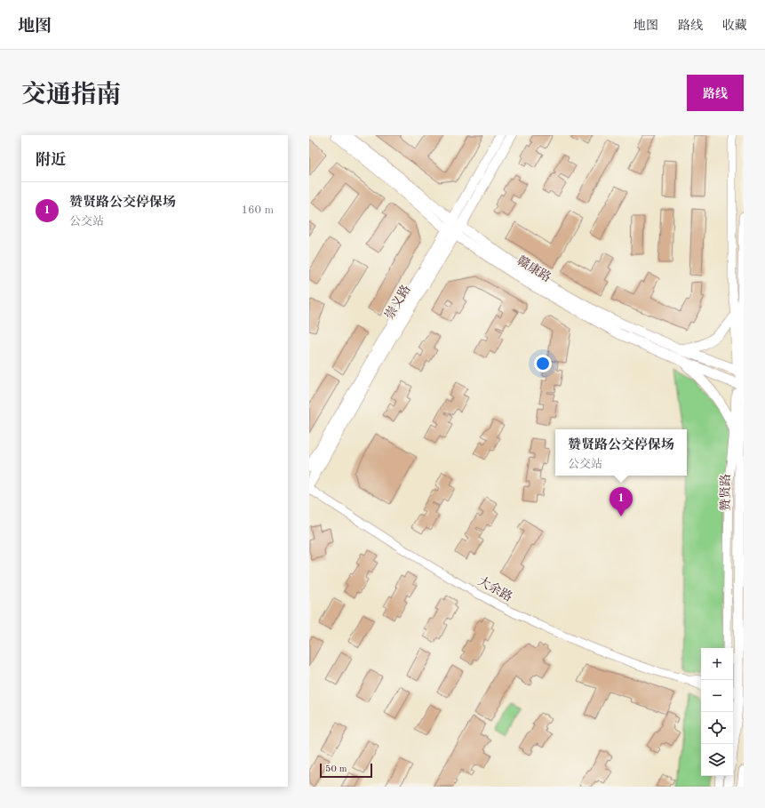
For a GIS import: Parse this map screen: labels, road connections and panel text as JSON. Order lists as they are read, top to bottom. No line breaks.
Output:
{"streets":{"main road":["赣康路","崇义路","赞贤路"],"street":["大余路"]},"crossings":[["赣康路","崇义路"],["赣康路","赞贤路"]],"scale_bar":"50 m","page":{"header":"地图","nav":["地图","路线","收藏"],"title":"交通指南","buttons":"路线","heading":"附近","list":[{"mark":"1","name":"赞贤路公交停保场","note":"公交站","value":"160 m"}],"popup":["赞贤路公交停保场","公交站"],"pins":"1","map_buttons":["+","−"],"scale":"50 m"}}
